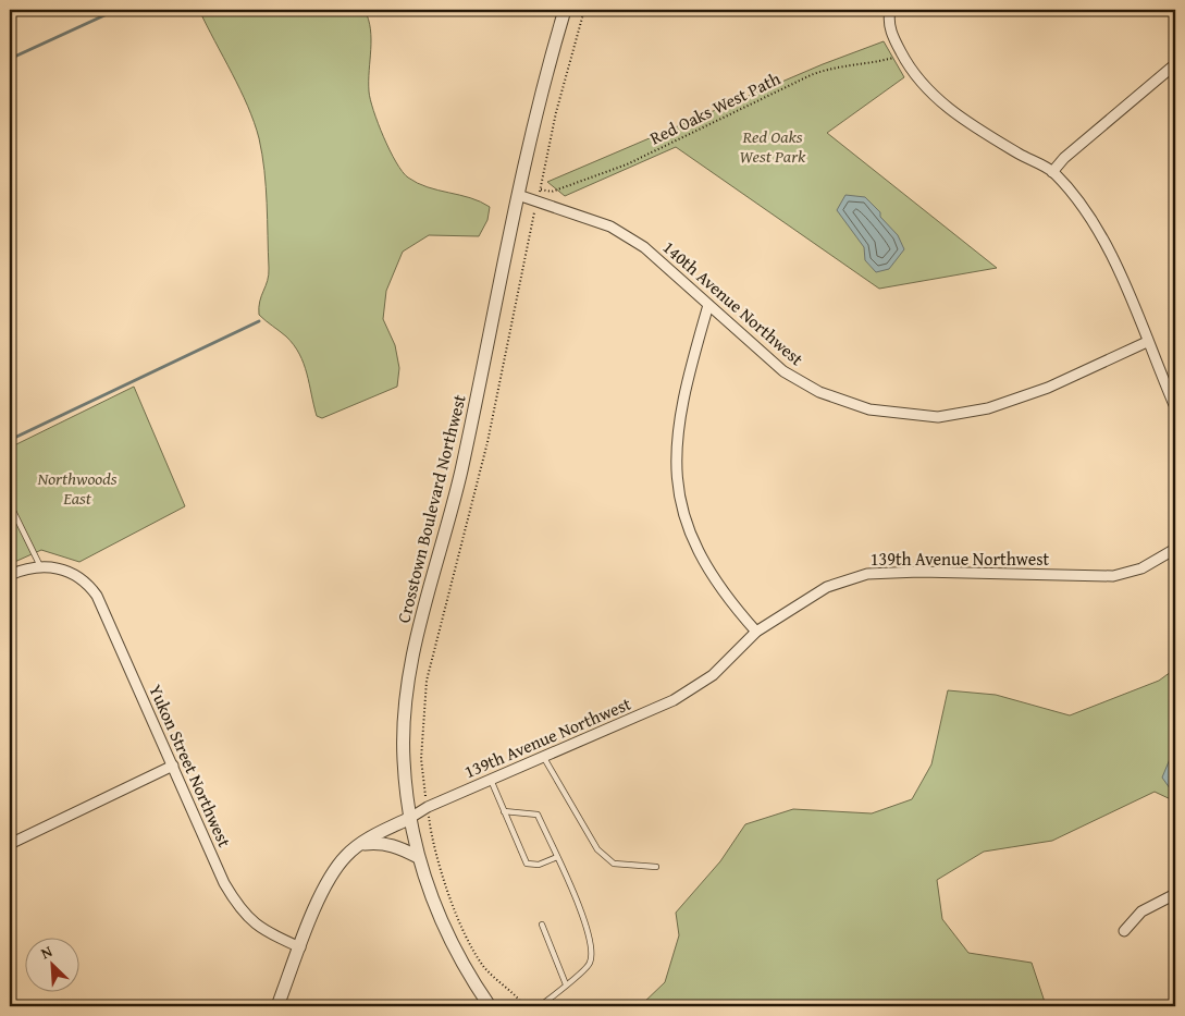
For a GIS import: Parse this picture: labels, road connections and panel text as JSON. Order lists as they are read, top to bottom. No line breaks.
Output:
{"streets":{"street":["140th Avenue Northwest","Crosstown Boulevard Northwest","139th Avenue Northwest","Yukon Street Northwest"],"path":["Red Oaks West Path"]},"crossings":[["140th Avenue Northwest","Crosstown Boulevard Northwest"],["Crosstown Boulevard Northwest","139th Avenue Northwest"]],"parks":["Red Oaks West Park","Northwoods East"],"north":"top left"}
